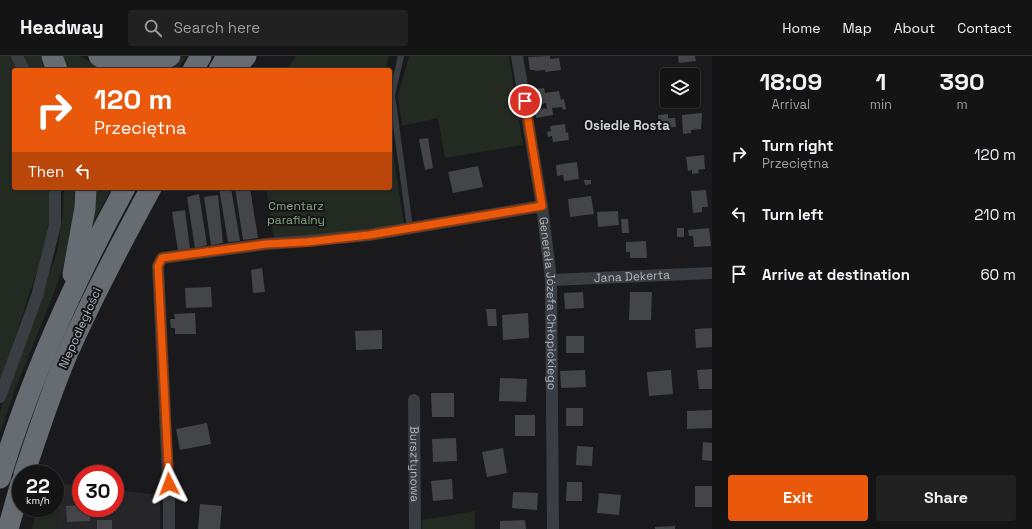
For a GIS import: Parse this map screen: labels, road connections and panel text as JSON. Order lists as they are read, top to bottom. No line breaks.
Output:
{"streets":{"highway":["Niepodległości"],"street":["Jana Dekerta","Generała Józefa Chłopickiego","Bursztynowa"]},"crossings":[["Jana Dekerta","Generała Józefa Chłopickiego"]],"districts":["Osiedle Rosta"],"parks":["Cmentarz parafialny"],"page":{"header":"Headway","search":"Search here","nav":["Home","Map","About","Contact"],"eta":["18:09","Arrival","1","min","390","m"],"turn":["120 m","Przeciętna"],"list":[{"name":"Turn right","note":"Przeciętna","value":"120 m"},{"name":"Turn left","value":"210 m"},{"name":"Arrive at destination","value":"60 m"}],"then":"Then","speed":"22 km/h","limit":"30","buttons":["Exit","Share"]}}
